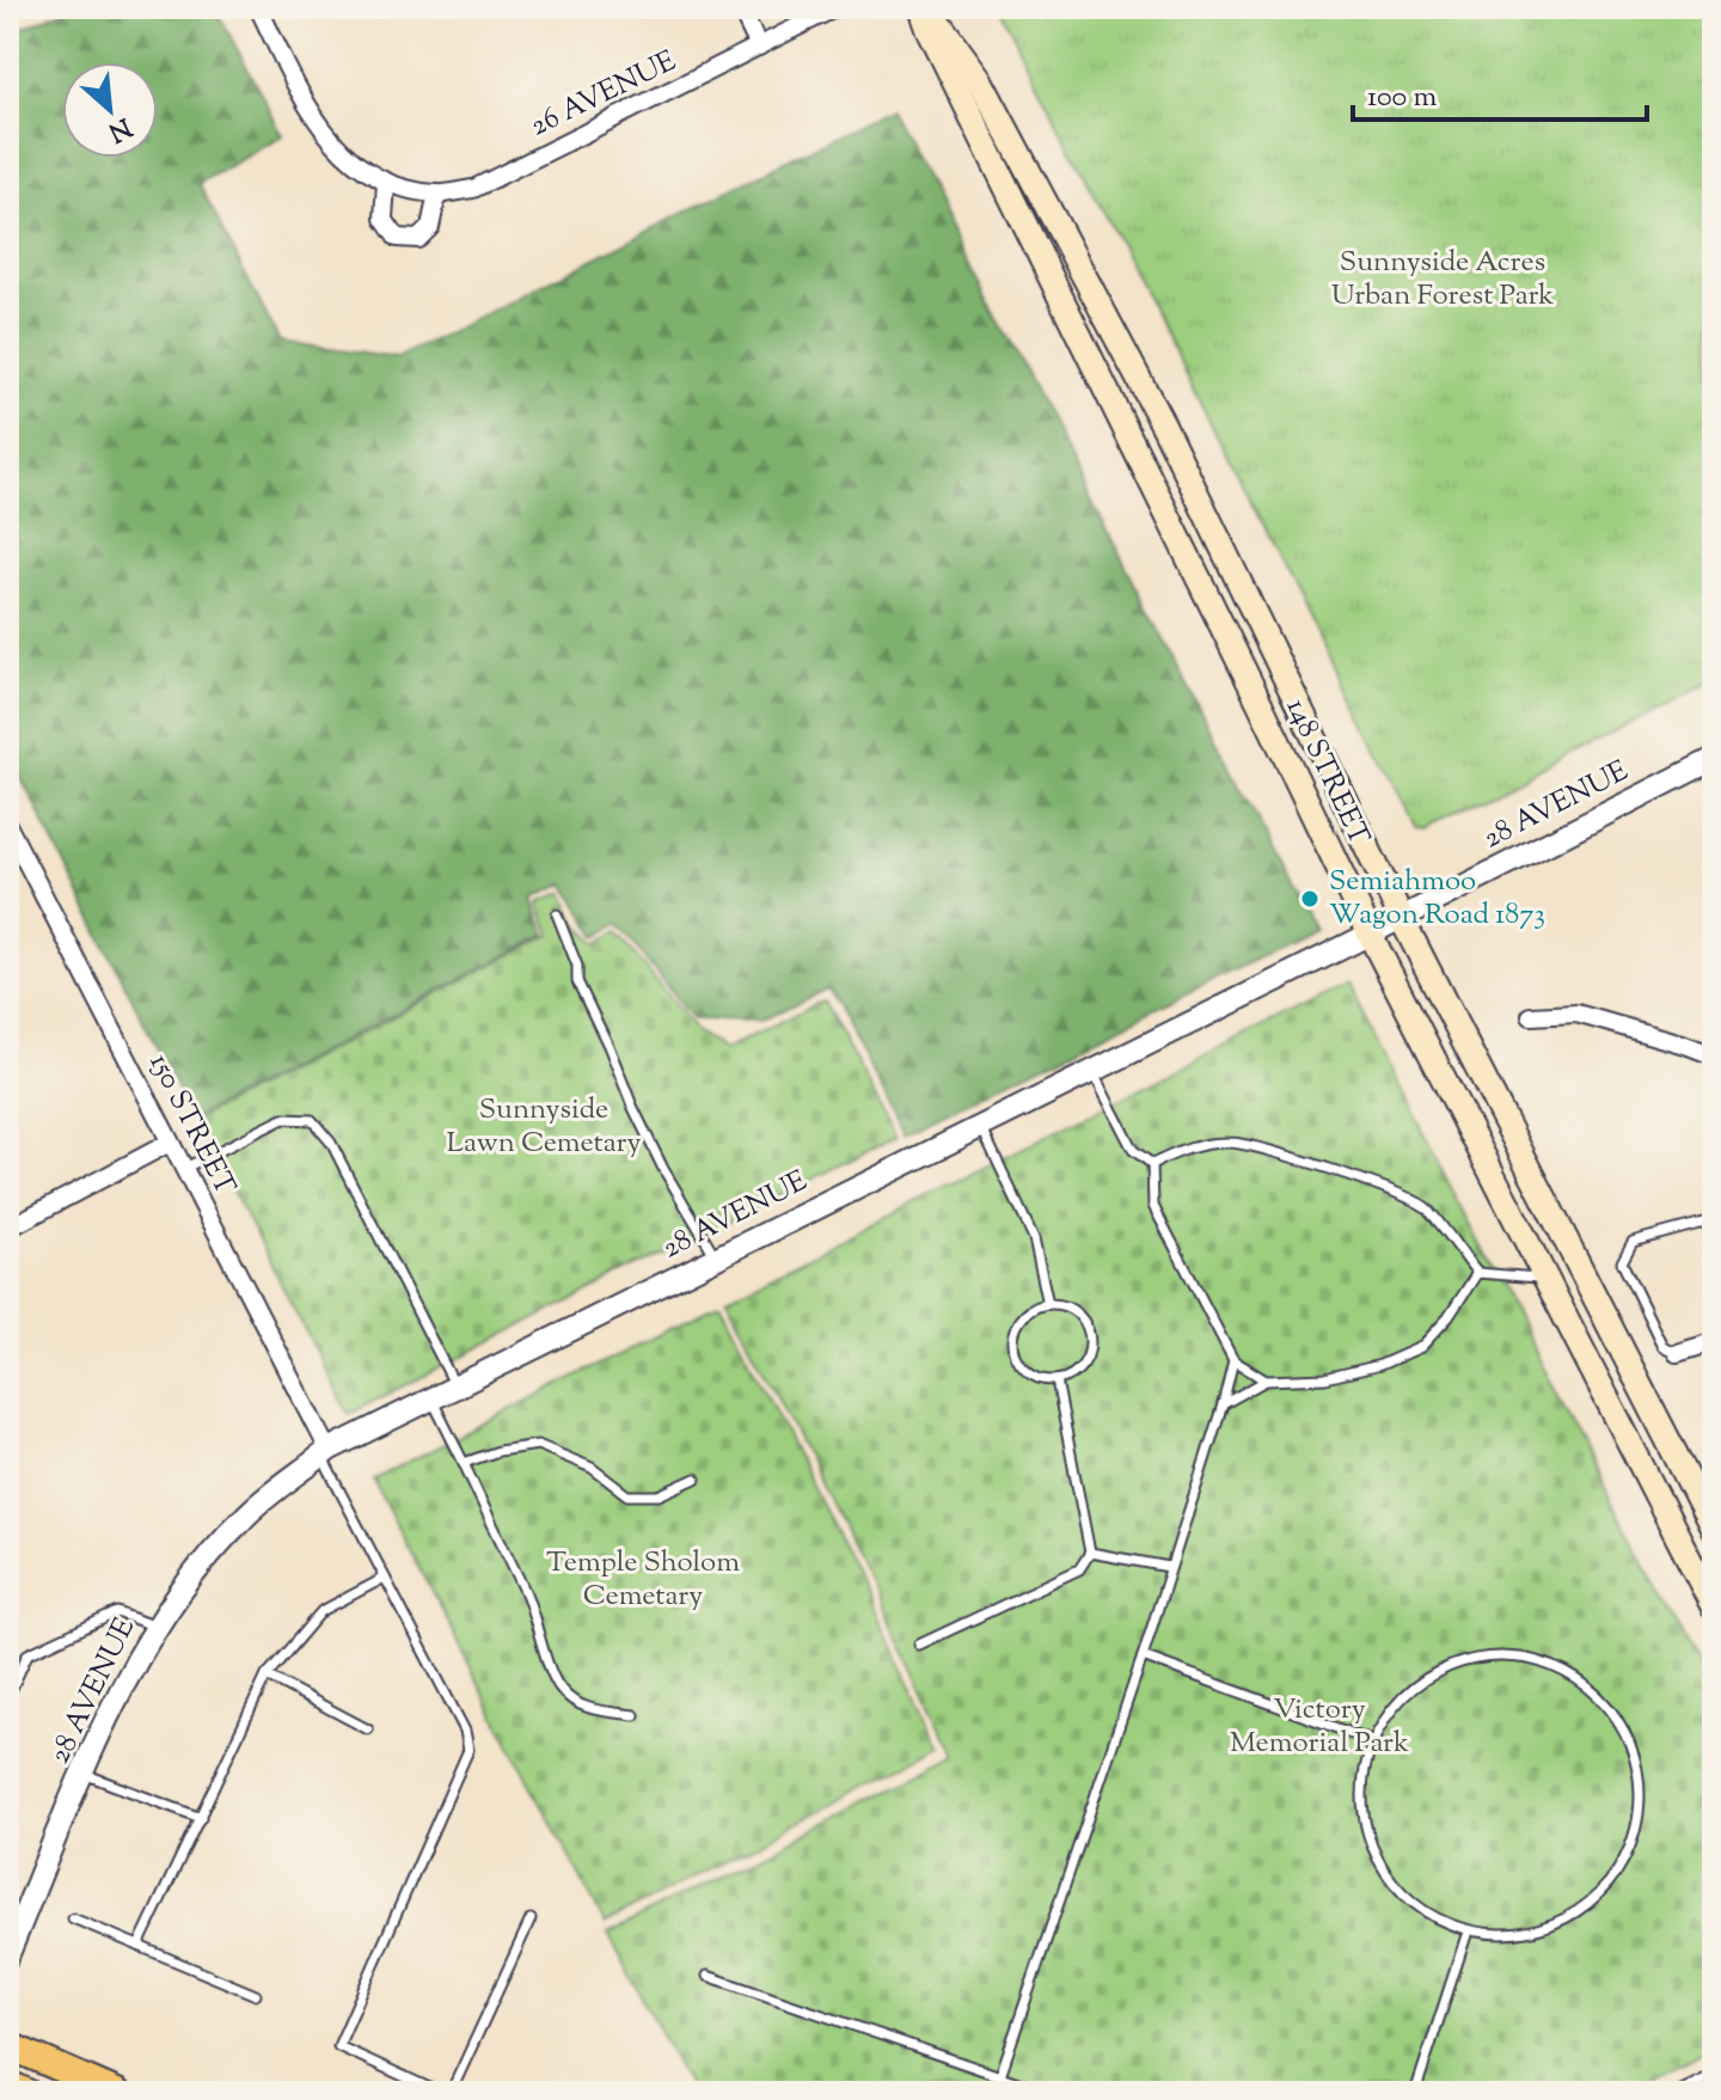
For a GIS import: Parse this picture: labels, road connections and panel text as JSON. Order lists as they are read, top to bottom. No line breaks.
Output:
{"streets":{"main road":["148 STREET"],"street":["26 AVENUE","28 AVENUE","150 STREET"]},"crossings":[["148 STREET","28 AVENUE"],["28 AVENUE","150 STREET"]],"parks":["Sunnyside Acres Urban Forest Park","Sunnyside Lawn Cemetary","Temple Sholom Cemetary","Victory Memorial Park"],"places":["Semiahmoo Wagon Road 1873"],"scale_bar":"100 m","north":"bottom right"}
